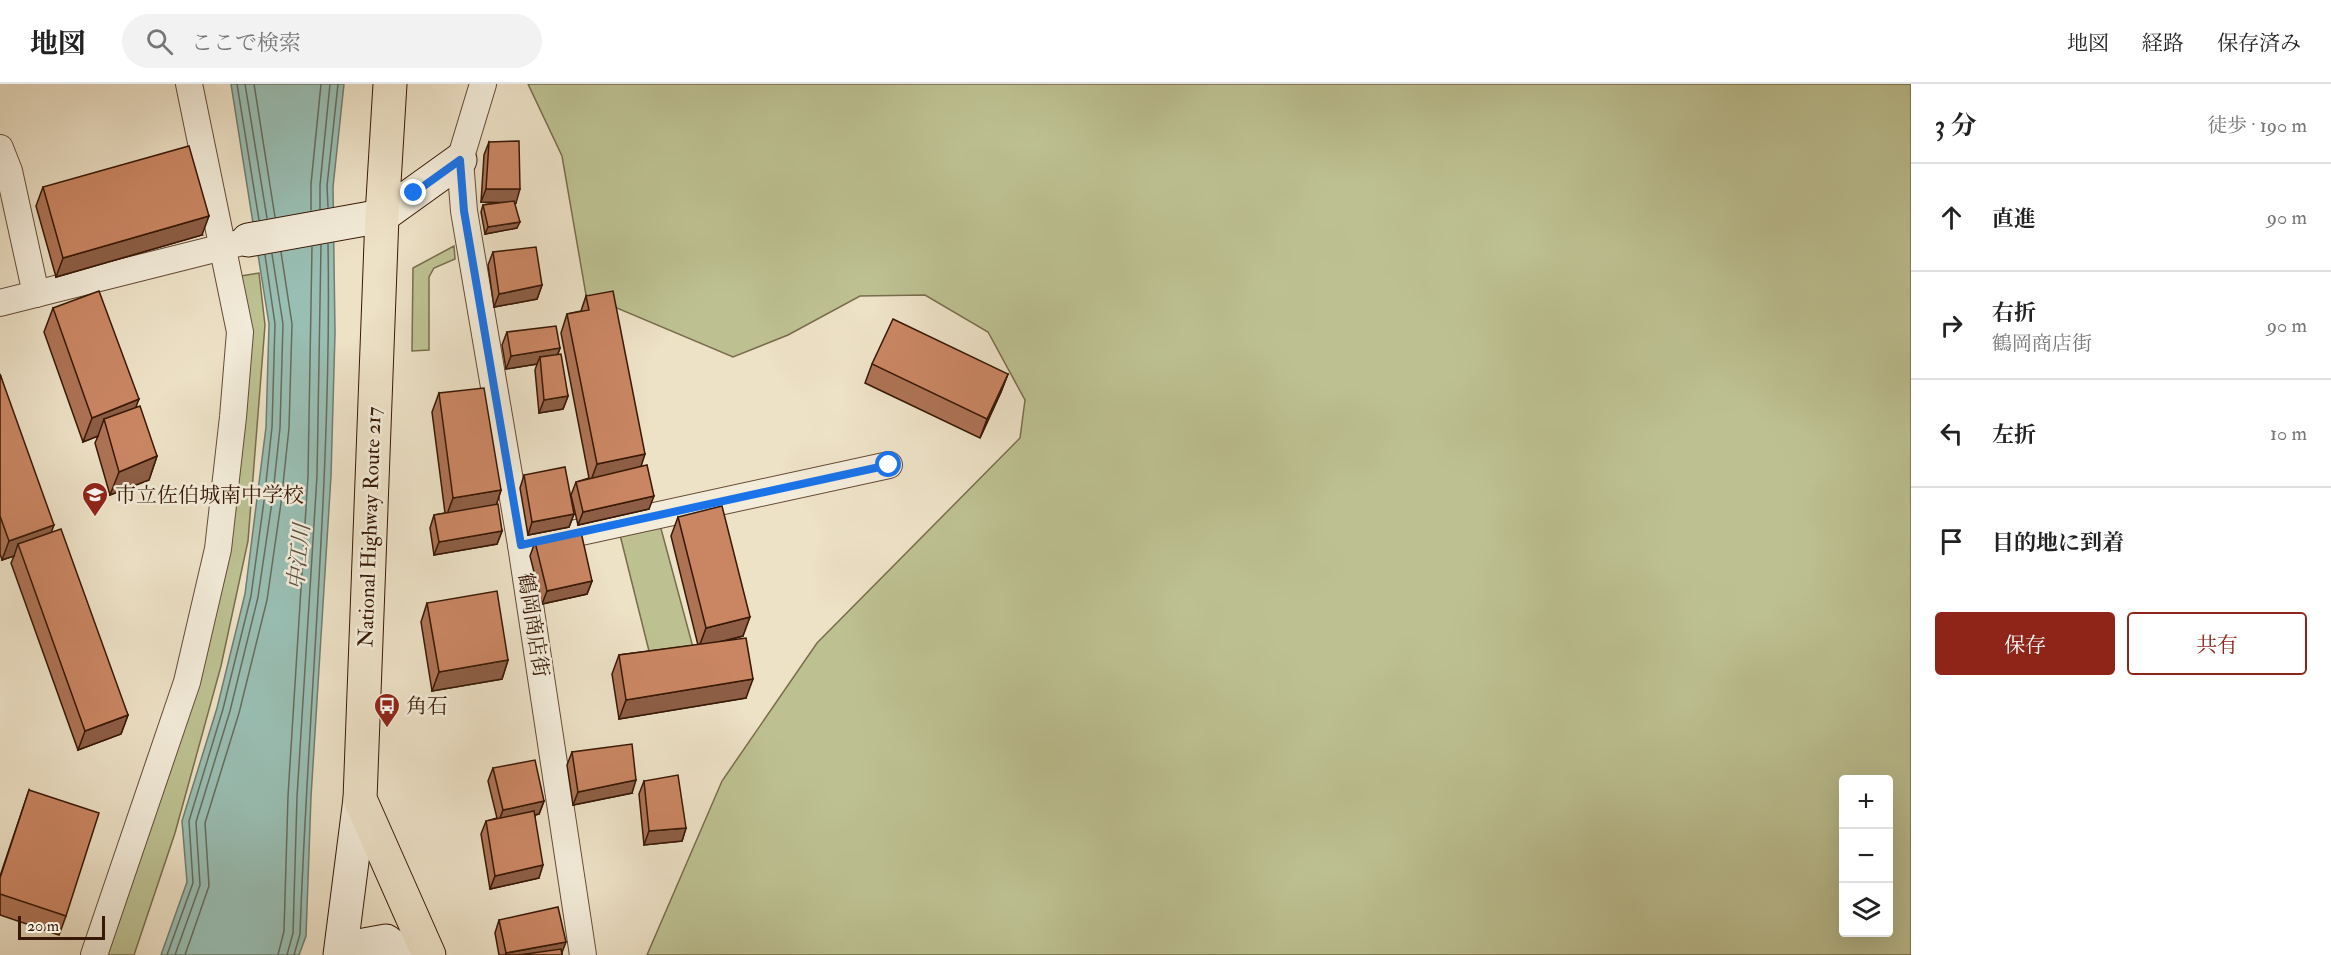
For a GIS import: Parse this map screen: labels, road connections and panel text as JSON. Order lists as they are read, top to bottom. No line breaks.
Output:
{"streets":{"highway":["National Highway Route 217"],"street":["鶴岡商店街"]},"water":["中江川"],"places":{"school or university":["市立佐伯城南中学校"],"bus stop":["角石"]},"scale_bar":"20 m","page":{"header":"地図","search":"ここで検索","nav":["地図","経路","保存済み"],"heading":["3 分","徒歩 · 190 m"],"list":[["直進","90 m"],["右折","鶴岡商店街","90 m"],["左折","10 m"],"目的地に到着"],"buttons":["保存","共有"],"map_buttons":["+","−"],"scale":"20 m"}}
